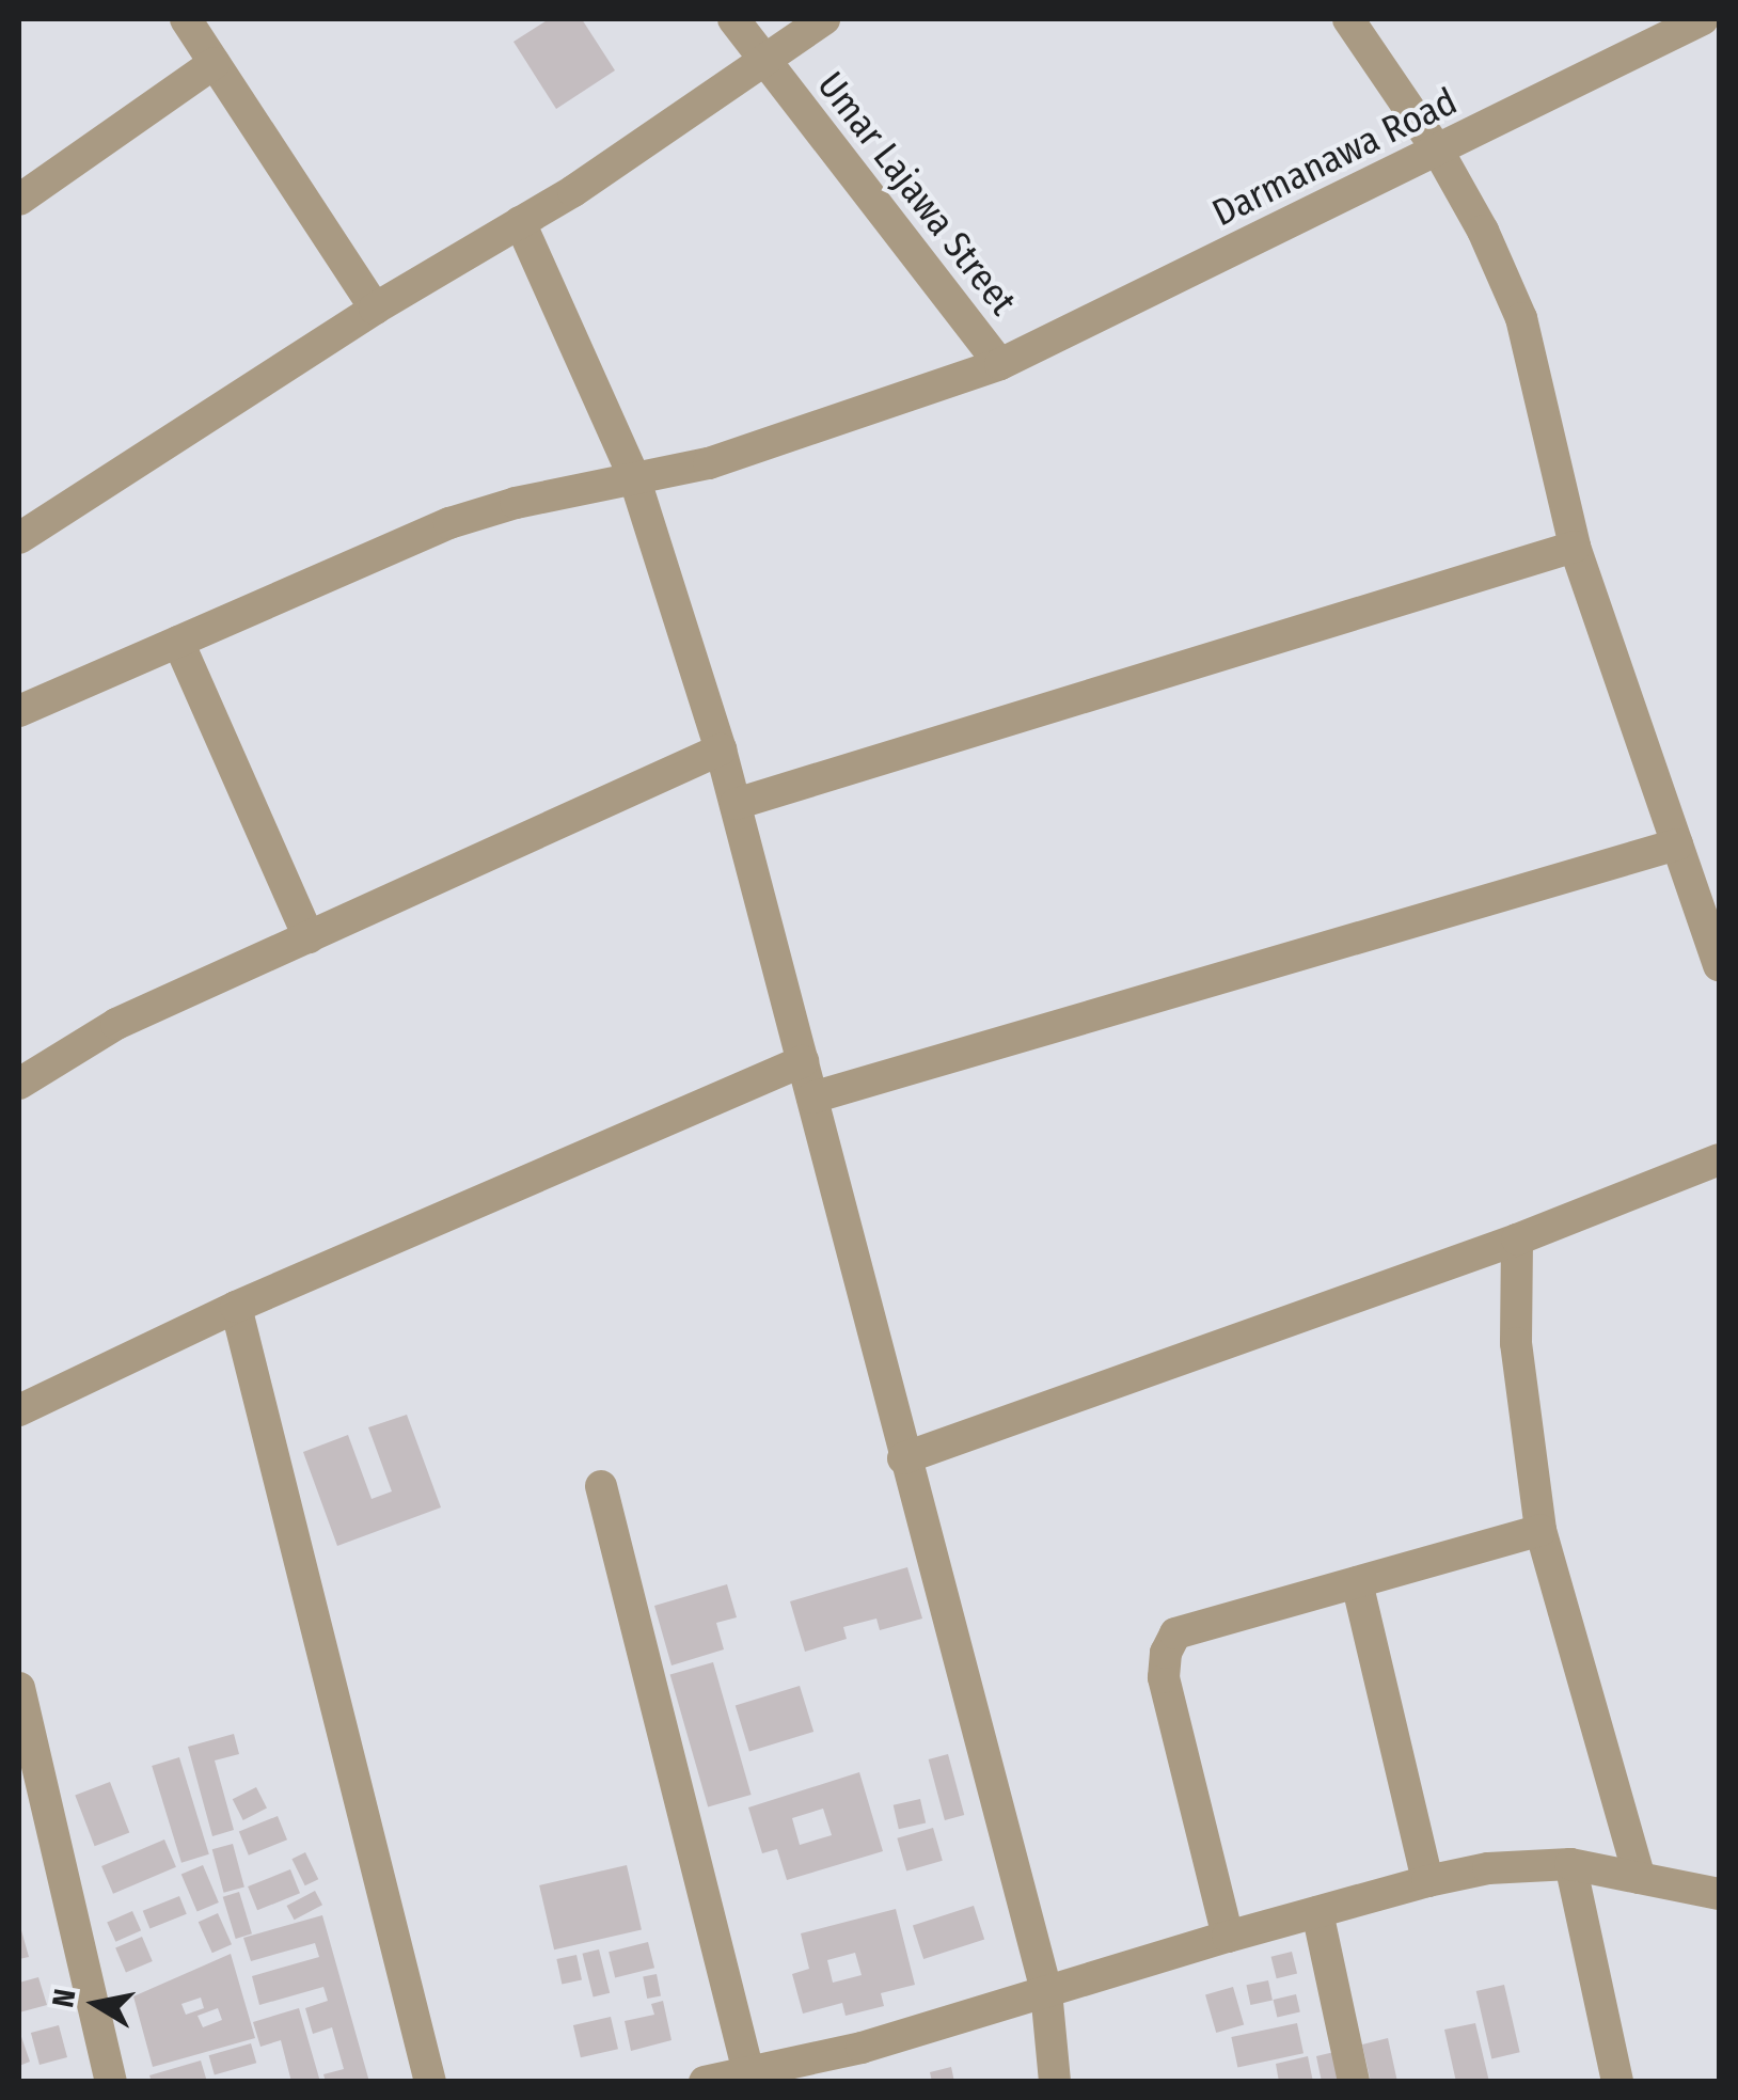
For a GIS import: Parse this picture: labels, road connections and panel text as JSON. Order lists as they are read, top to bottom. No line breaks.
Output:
{"streets":{"street":["Darmanawa Road","Umar Lajawa Street"]},"crossings":[["Darmanawa Road","Umar Lajawa Street"]],"north":"left"}
